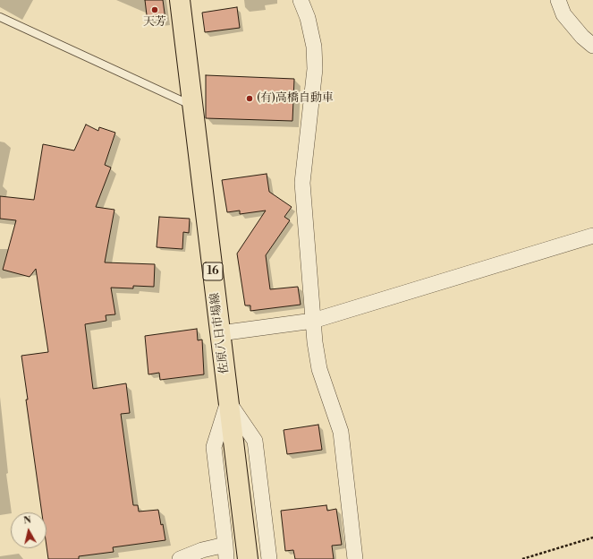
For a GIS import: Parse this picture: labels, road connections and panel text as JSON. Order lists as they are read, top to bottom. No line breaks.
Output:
{"streets":{"main road":["16","佐原八日市場線"]},"places":["天芳","(有)高橋自動車"],"north":"top"}
